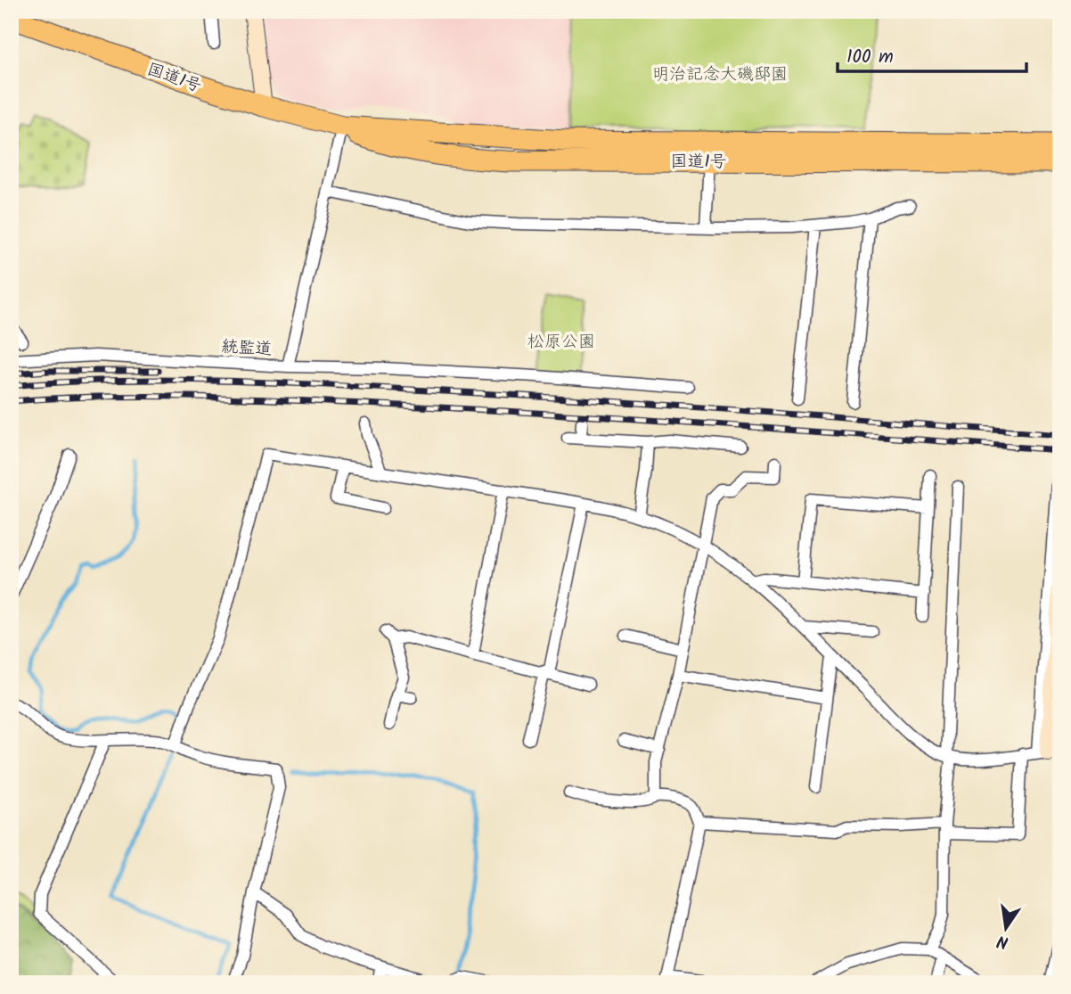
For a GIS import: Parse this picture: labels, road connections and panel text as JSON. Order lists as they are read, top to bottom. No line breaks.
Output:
{"streets":{"highway":["国道1号"],"street":["統監道"]},"crossings":[["国道1号","統監道"]],"parks":["明治記念大磯邸園","松原公園"],"scale_bar":"100 m","north":"bottom"}
